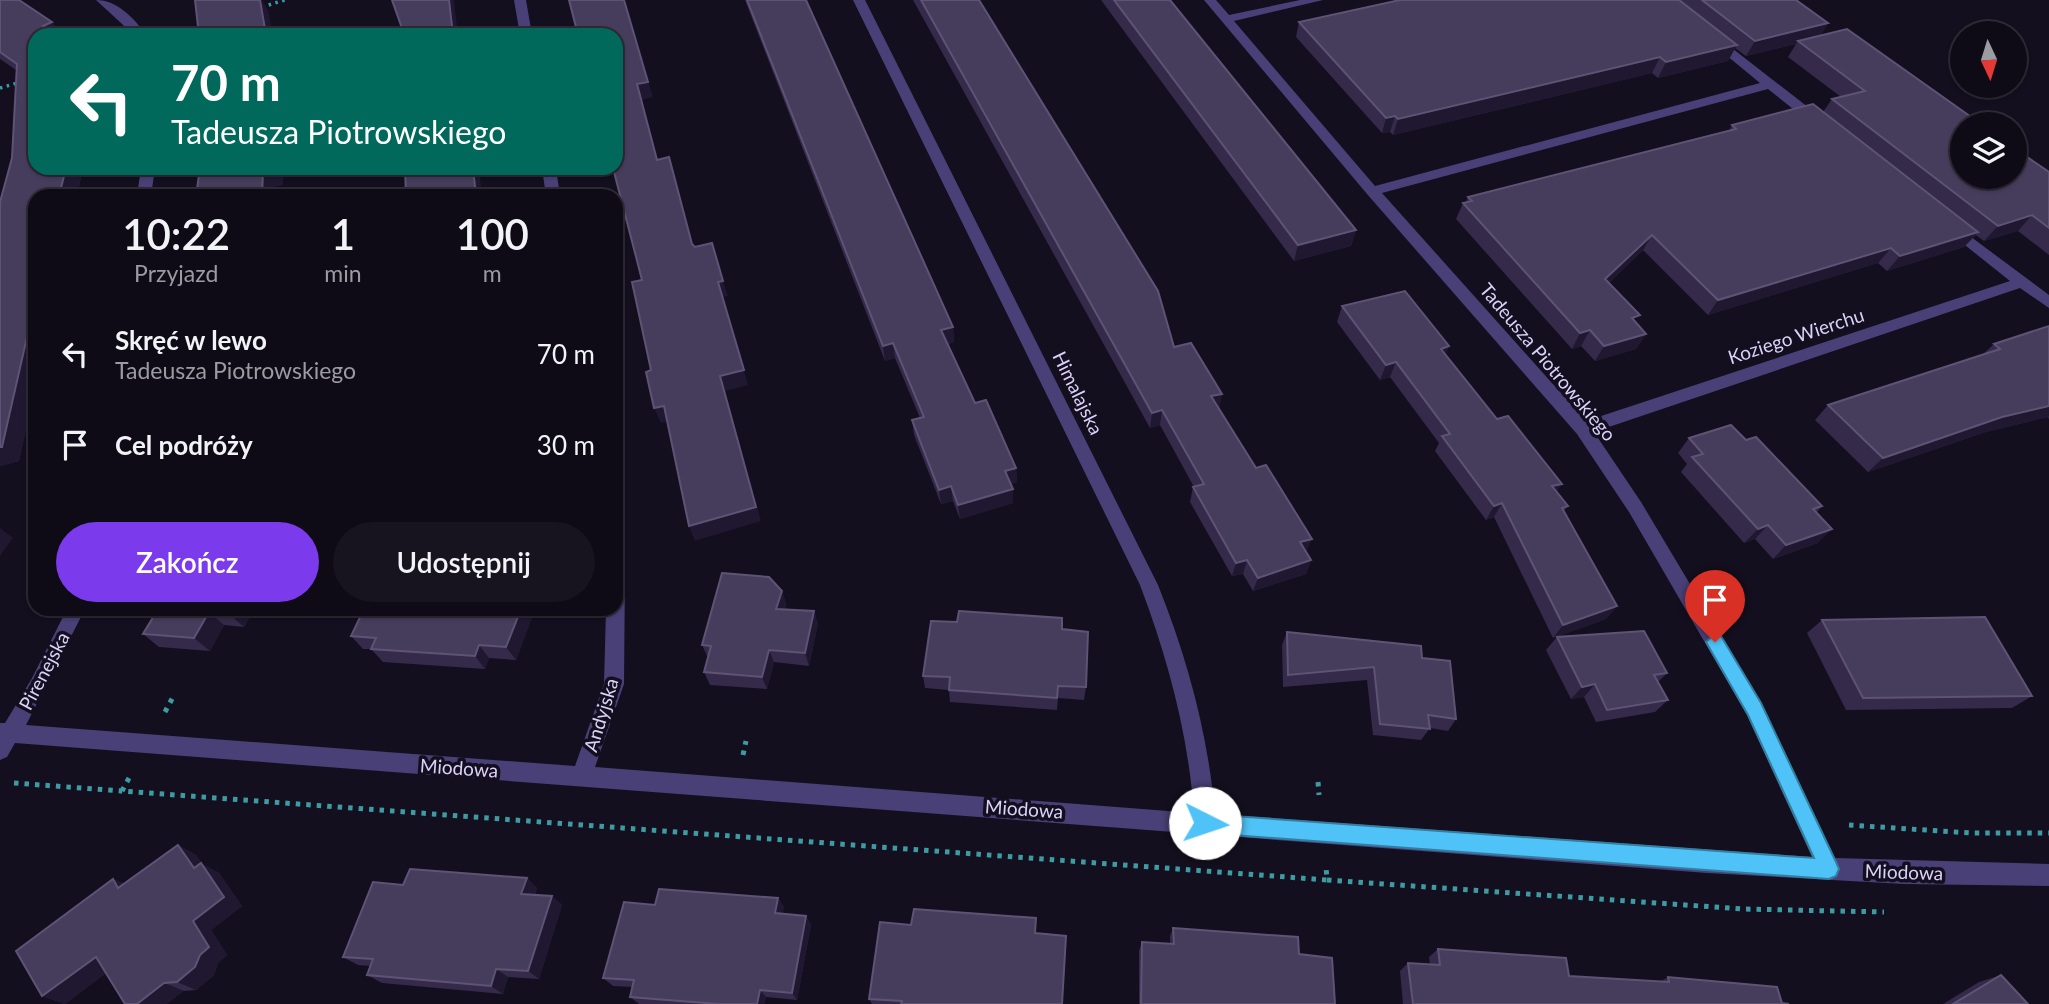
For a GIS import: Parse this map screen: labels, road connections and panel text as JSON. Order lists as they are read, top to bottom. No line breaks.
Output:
{"streets":{"street":["Koziego Wierchu","Tadeusza Piotrowskiego","Himalajska","Pirenejska","Andyjska","Miodowa"]},"crossings":[["Koziego Wierchu","Tadeusza Piotrowskiego"],["Tadeusza Piotrowskiego","Miodowa"],["Himalajska","Miodowa"],["Pirenejska","Miodowa"],["Andyjska","Miodowa"]],"north":"bottom","page":{"turn":["70 m","Tadeusza Piotrowskiego"],"eta":["10:22","Przyjazd","1","min","100","m"],"list":[{"name":"Skręć w lewo","note":"Tadeusza Piotrowskiego","value":"70 m"},{"name":"Cel podróży","value":"30 m"}],"buttons":["Zakończ","Udostępnij"]}}
